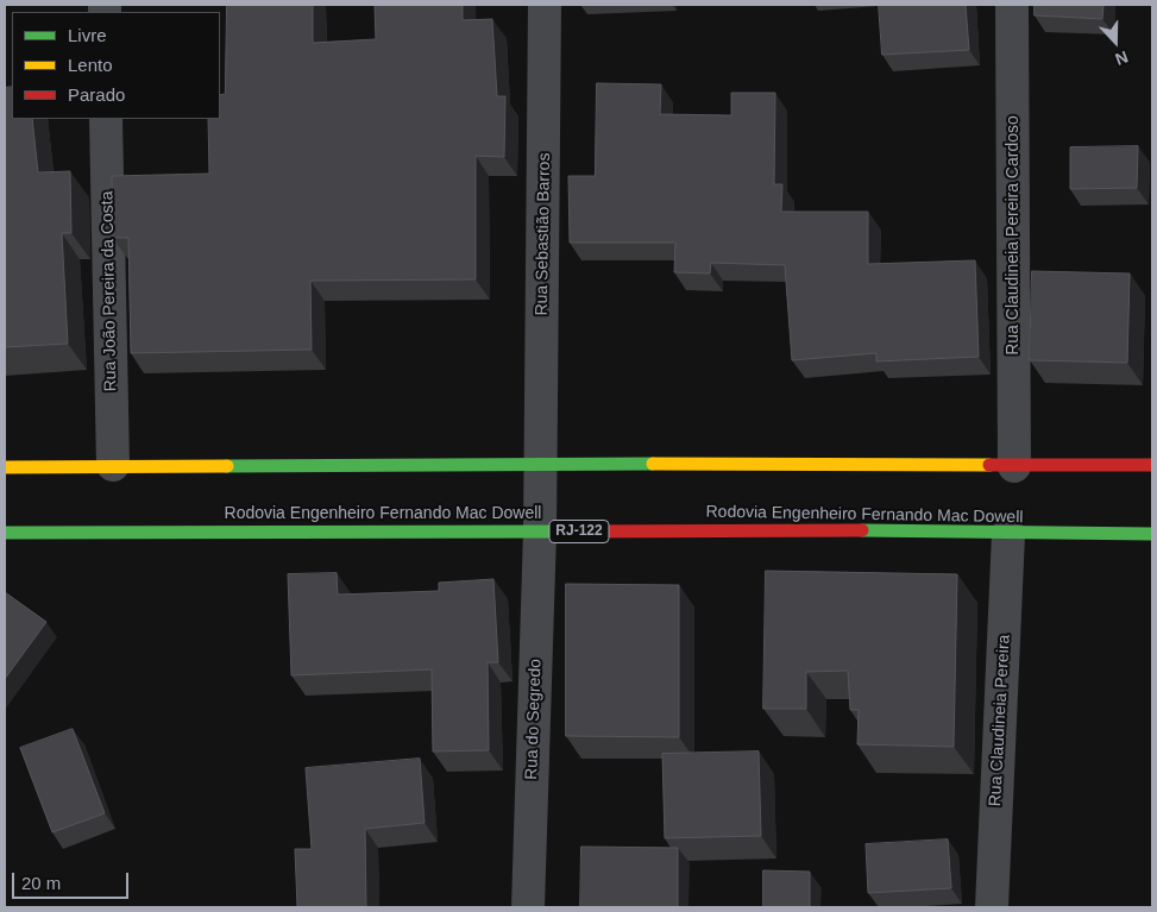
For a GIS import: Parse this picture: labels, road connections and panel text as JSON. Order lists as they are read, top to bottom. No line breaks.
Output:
{"streets":{"main road":["Rodovia Engenheiro Fernando Mac Dowell","RJ-122"],"street":["Rua Sebastião Barros","Rua Claudineia Pereira Cardoso","Rua João Pereira da Costa","Rua do Segredo","Rua Claudineia Pereira"]},"crossings":[["Rua Sebastião Barros","Rodovia Engenheiro Fernando Mac Dowell"],["Rua Sebastião Barros","Rua do Segredo"],["Rodovia Engenheiro Fernando Mac Dowell","Rua do Segredo"],["Rodovia Engenheiro Fernando Mac Dowell","Rua Claudineia Pereira"]],"legend":["Livre","Lento","Parado"],"scale_bar":"20 m","north":"bottom"}
